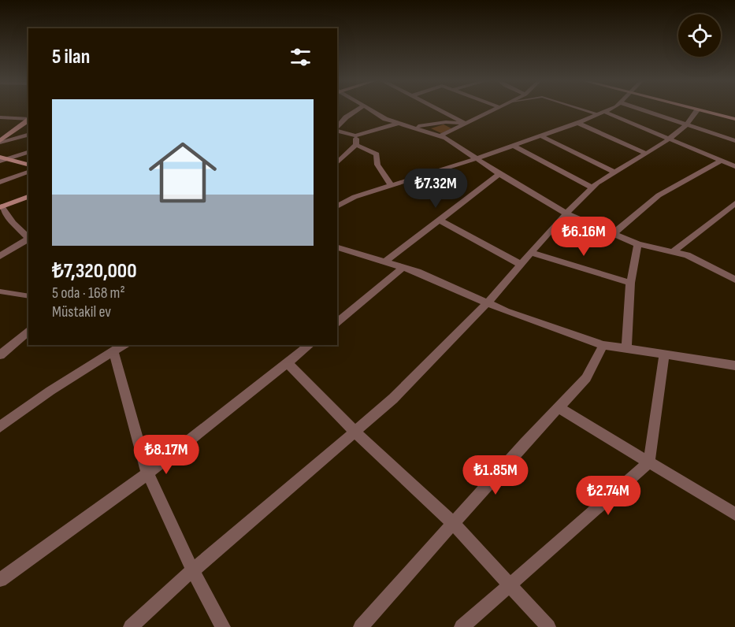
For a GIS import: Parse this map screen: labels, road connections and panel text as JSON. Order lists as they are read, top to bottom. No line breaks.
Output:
{"page":{"heading":"5 ilan","list":[{"name":"₺7,320,000","note":"5 oda · 168 m² · Müstakil ev"}],"price":["₺7.32M","₺6.16M","₺8.17M","₺1.85M","₺2.74M"]}}
